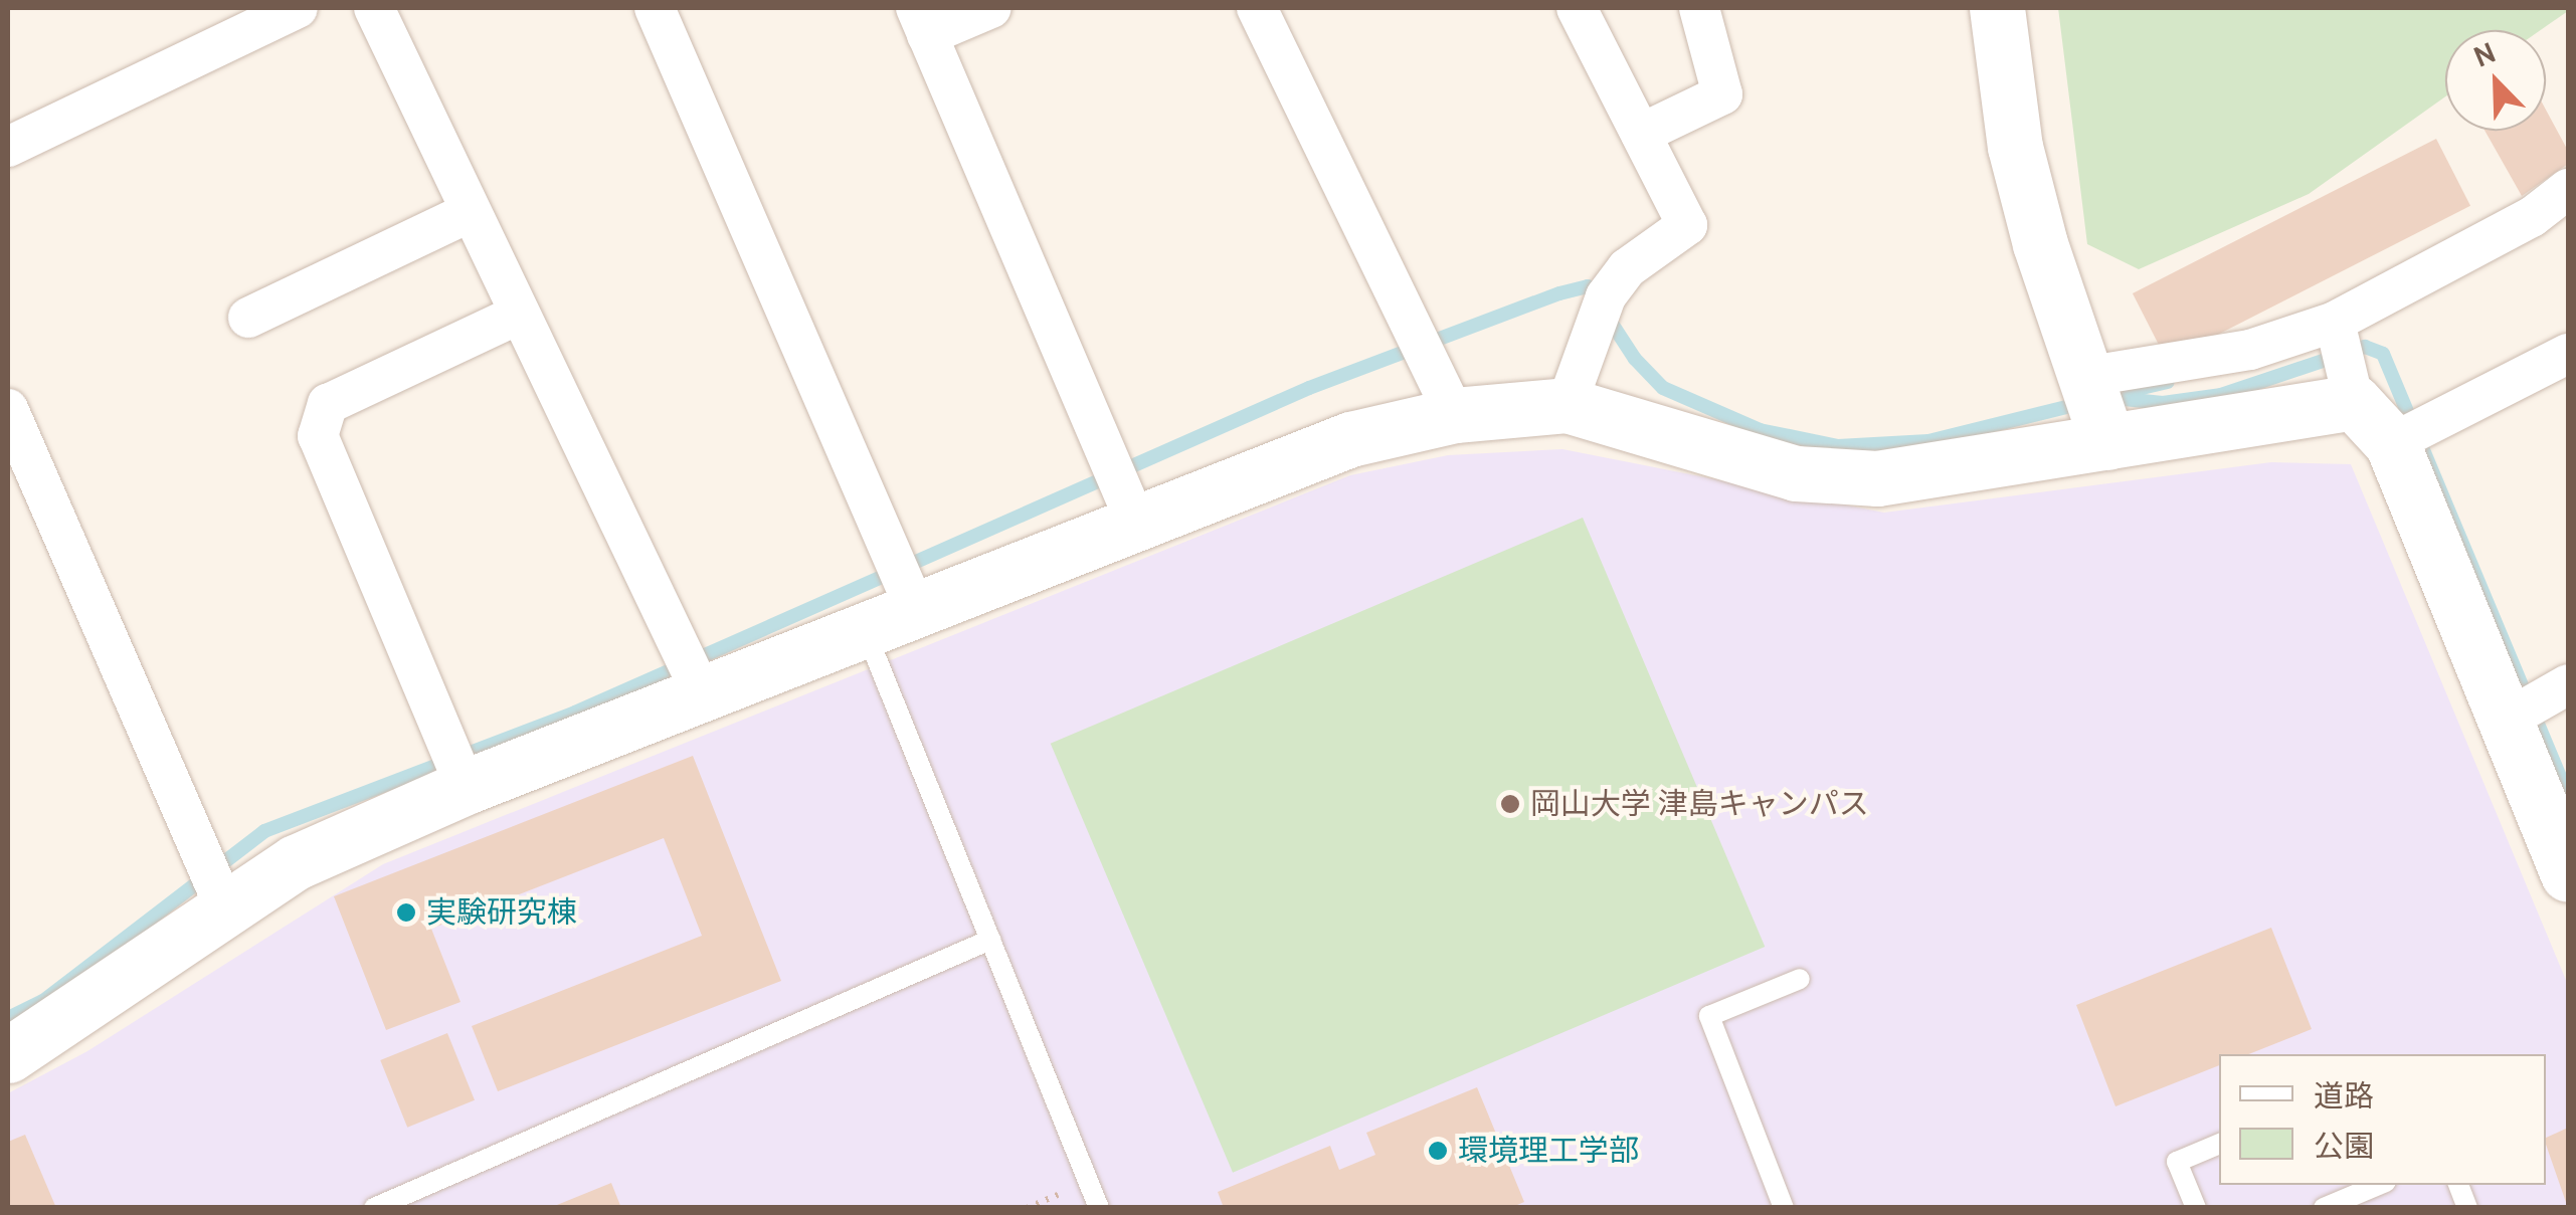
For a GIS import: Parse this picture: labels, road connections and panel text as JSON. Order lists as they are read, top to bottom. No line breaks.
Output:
{"places":["岡山大学 津島キャンパス","実験研究棟","環境理工学部"],"legend":["道路","公園"],"north":"top left"}
